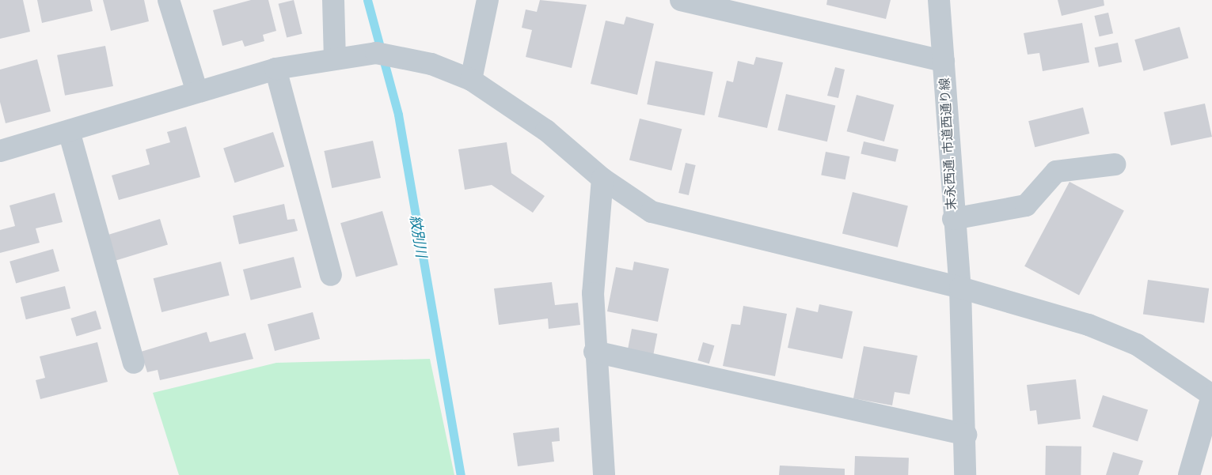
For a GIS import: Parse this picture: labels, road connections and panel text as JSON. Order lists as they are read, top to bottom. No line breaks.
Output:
{"streets":{"street":["末永西通, 市道西通り線"]},"water":["紋別川"]}
